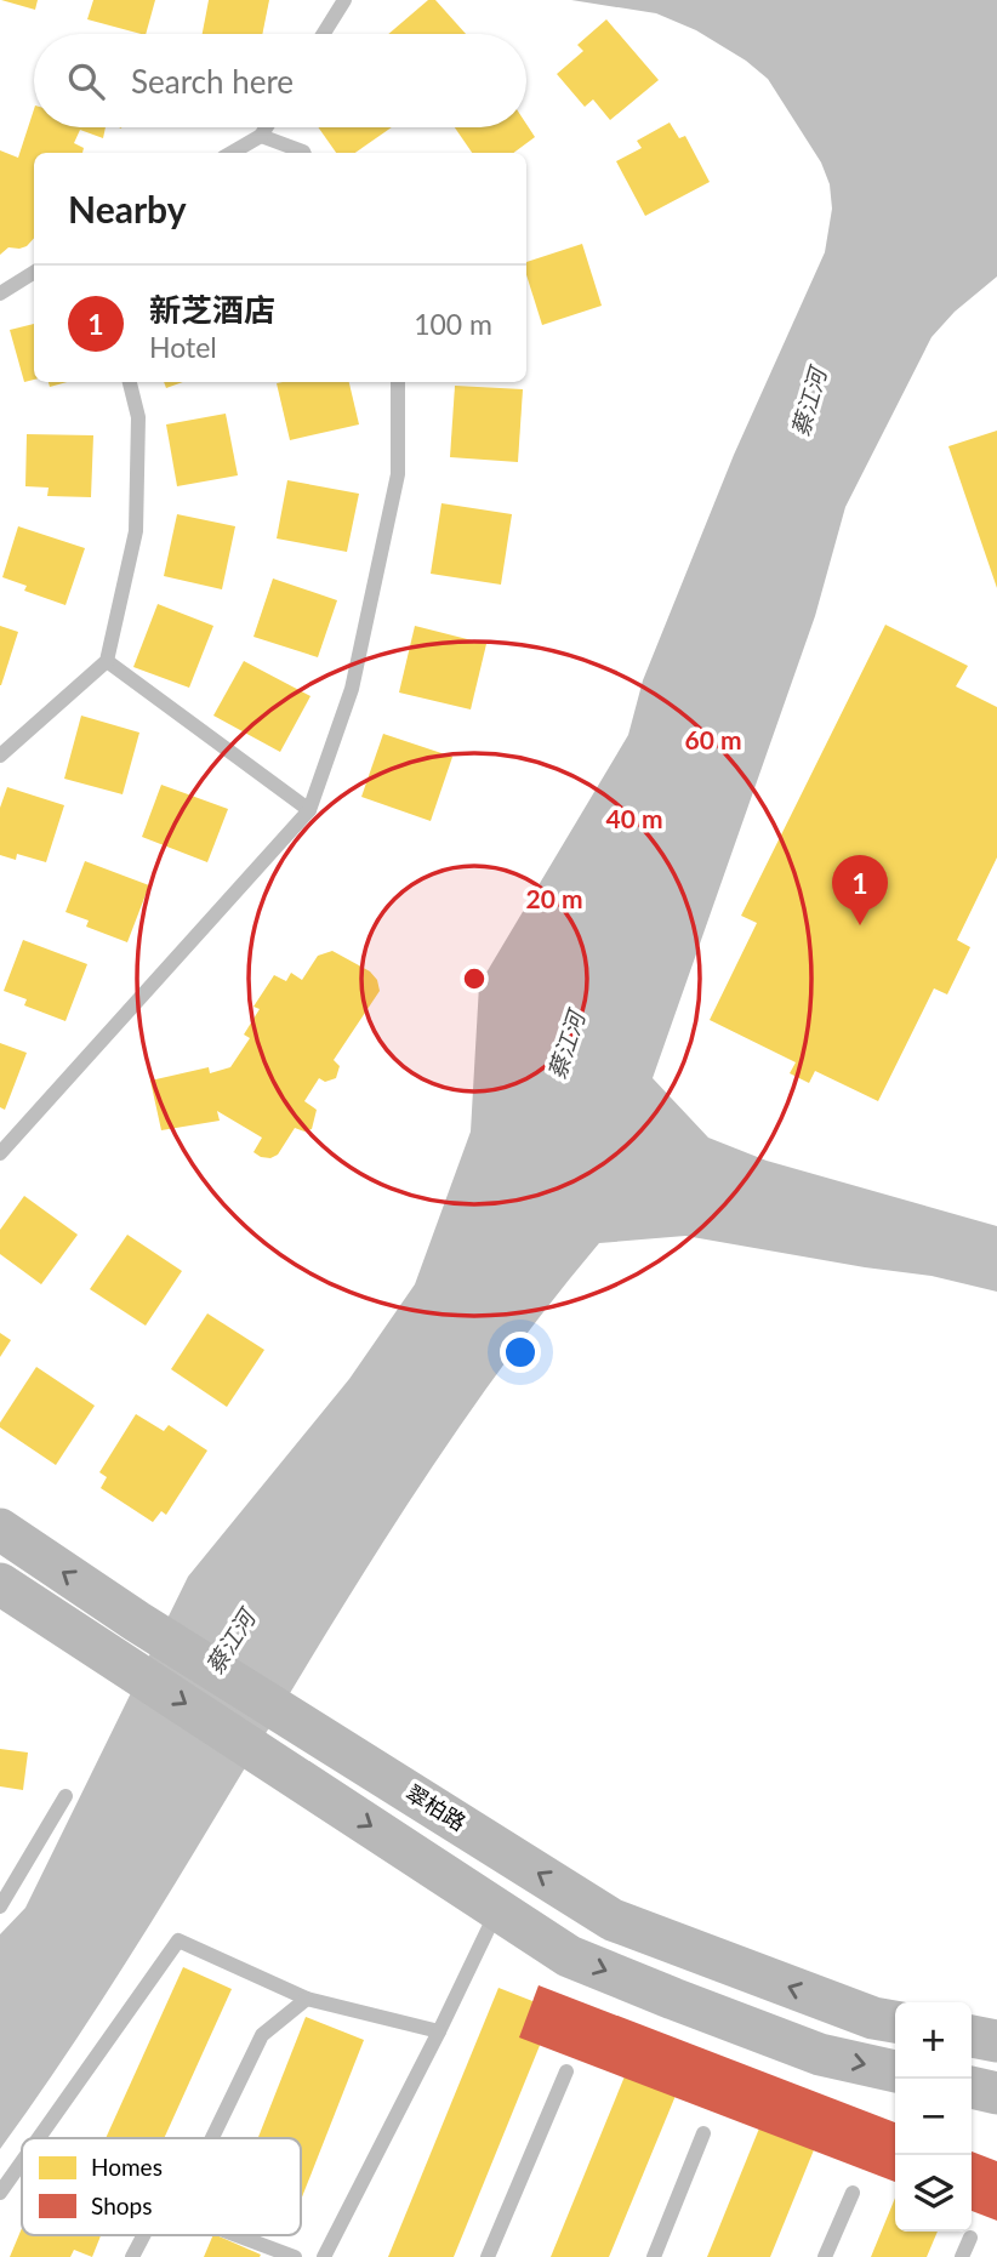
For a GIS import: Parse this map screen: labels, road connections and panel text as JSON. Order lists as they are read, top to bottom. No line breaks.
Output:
{"streets":{"main road":["翠柏路"]},"water":["蔡江河"],"legend":["Homes","Shops"],"page":{"search":"Search here","heading":"Nearby","list":[{"mark":"1","name":"新芝酒店","note":"Hotel","value":"100 m"}],"pins":"1","map_buttons":["+","−"]},"rings":["60 m","40 m","20 m"]}
